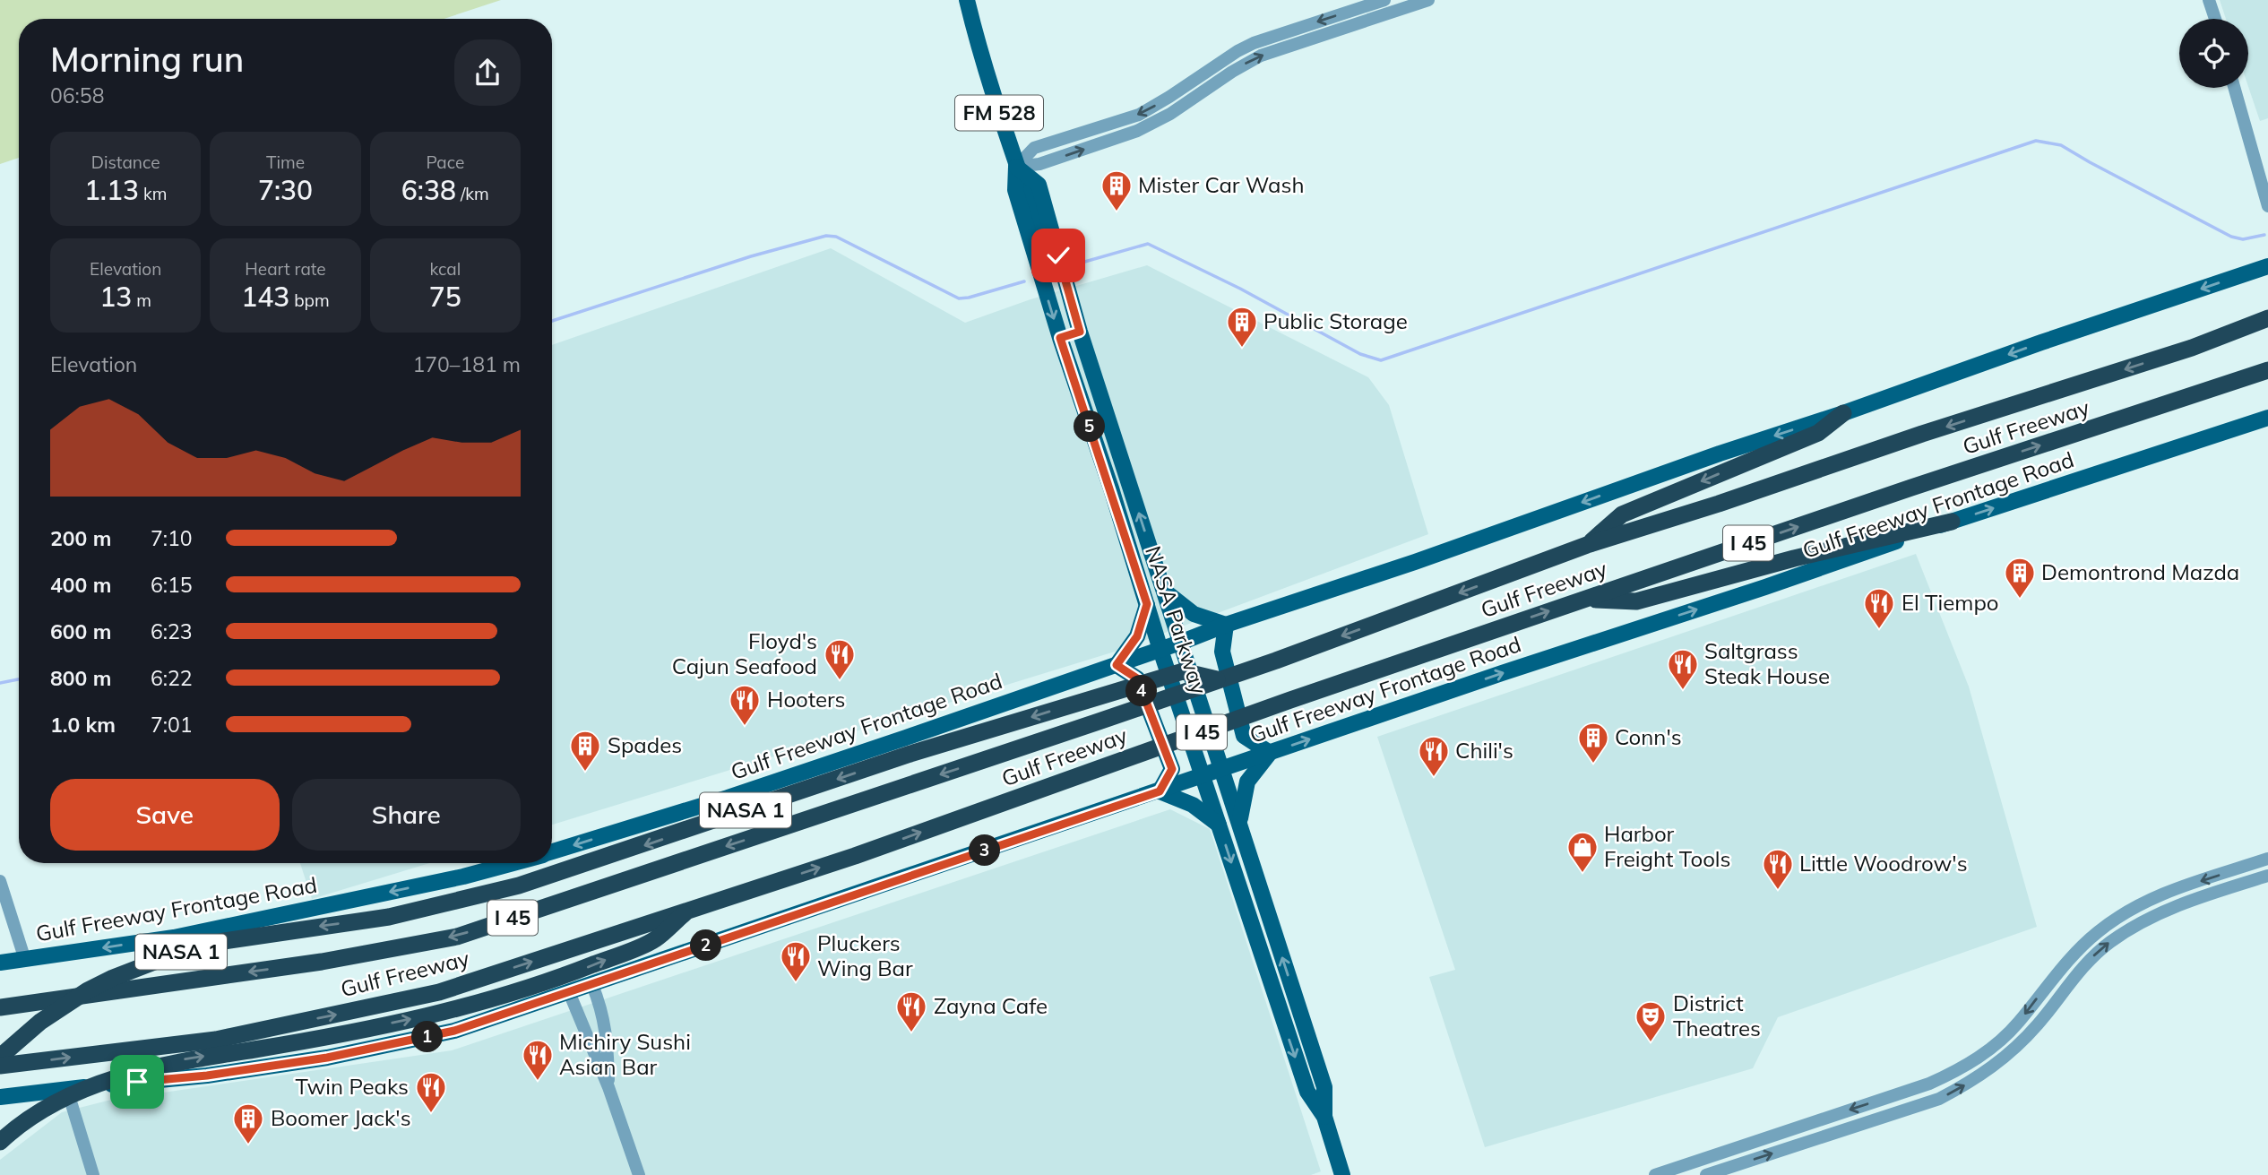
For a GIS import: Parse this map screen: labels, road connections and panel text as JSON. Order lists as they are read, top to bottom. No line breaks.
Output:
{"streets":{"highway":["Gulf Freeway","I 45","NASA 1"],"main road":["FM 528","Gulf Freeway Frontage Road","NASA Parkway"]},"crossings":[["Gulf Freeway","NASA 1"],["Gulf Freeway Frontage Road","NASA Parkway"]],"places":{"building":["Mister Car Wash","Public Storage","Demontrond Mazda","Conn's","Spades","Boomer Jack's"],"restaurant":["El Tiempo","Floyd's Cajun Seafood","Saltgrass Steak House","Hooters","Chili's","Little Woodrow's","Pluckers Wing Bar","Zayna Cafe","Michiry Sushi Asian Bar","Twin Peaks"],"shop":["Harbor Freight Tools"],"theatre":["District Theatres"]},"page":{"heading":["Morning run","06:58"],"stats":[["Distance","1.13 km"],["Time","7:30"],["Pace","6:38 /km"],["Elevation","13 m"],["Heart rate","143 bpm"],["kcal","75"]],"chart":["Elevation","170–181 m"],"pins":["5","4","3","2","1"],"list":[{"name":"200 m","note":"7:10"},{"name":"400 m","note":"6:15"},{"name":"600 m","note":"6:23"},{"name":"800 m","note":"6:22"},{"name":"1.0 km","note":"7:01"}],"buttons":["Save","Share"]}}
